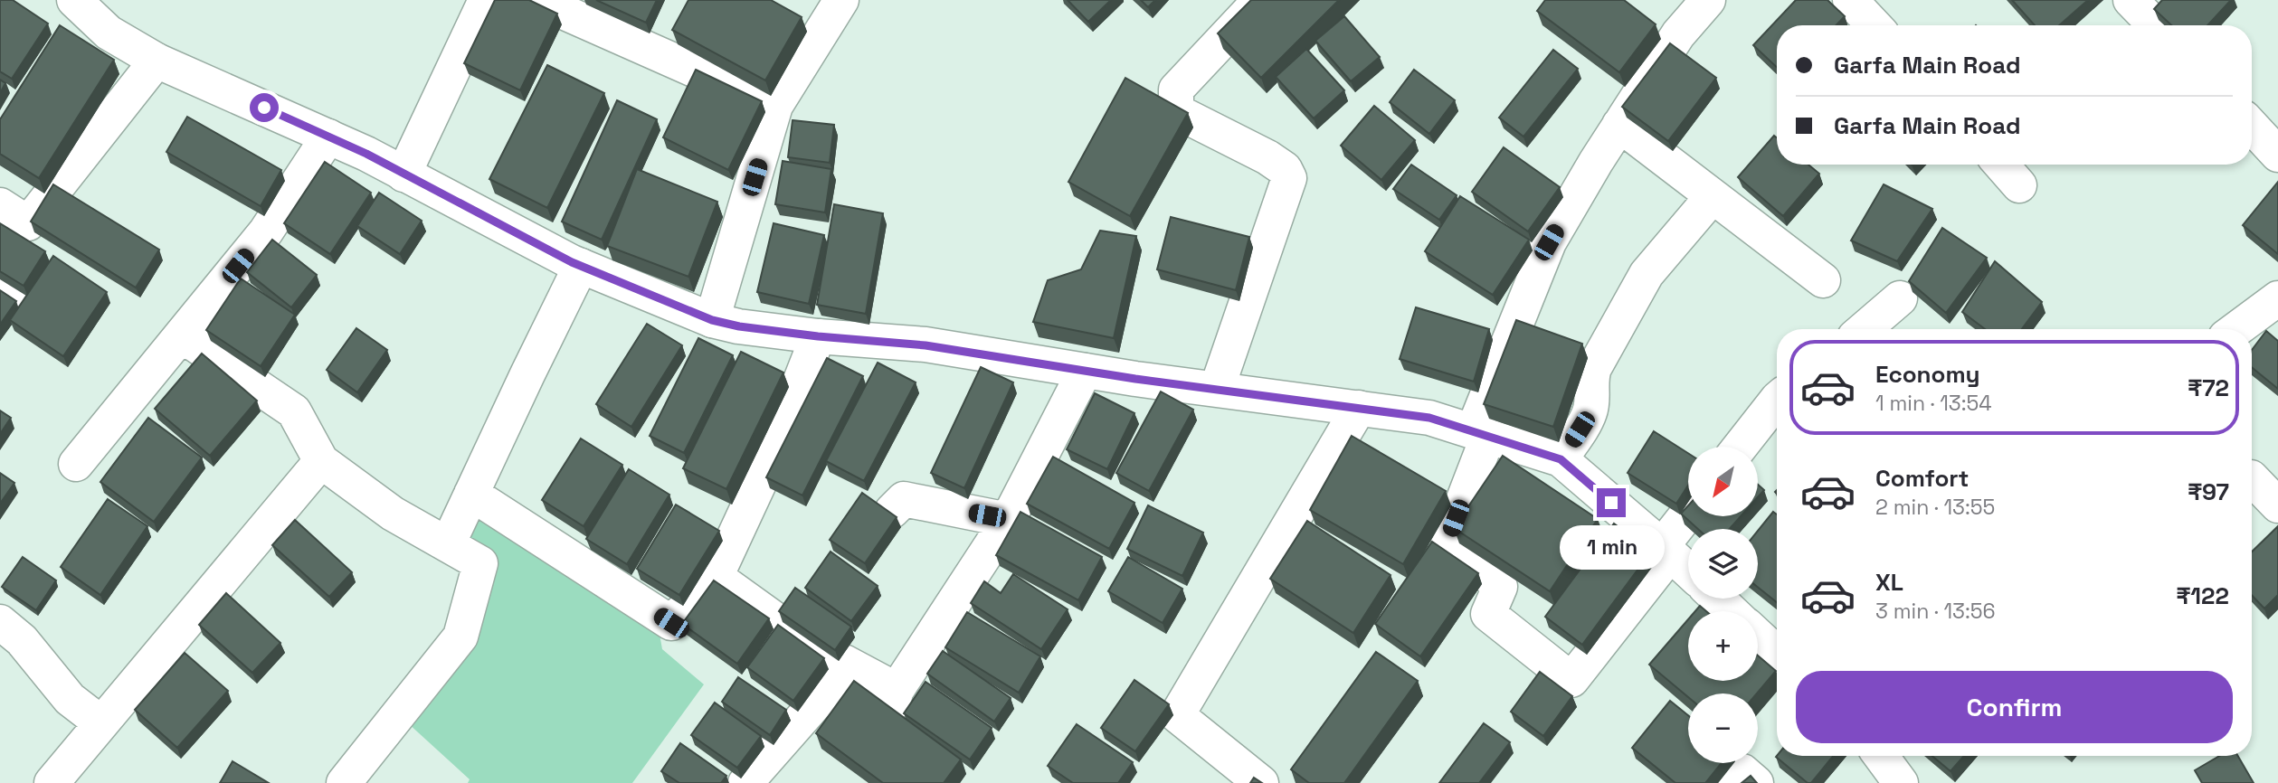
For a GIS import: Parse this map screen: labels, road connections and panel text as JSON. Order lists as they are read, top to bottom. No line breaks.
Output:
{"north":"bottom left","page":{"banner":["Garfa Main Road","Garfa Main Road"],"list":[{"name":"Economy","note":"1 min · 13:54","value":"₹72"},{"name":"Comfort","note":"2 min · 13:55","value":"₹97"},{"name":"XL","note":"3 min · 13:56","value":"₹122"}],"map_buttons":["+","−"],"bubble":"1 min","buttons":"Confirm"}}
